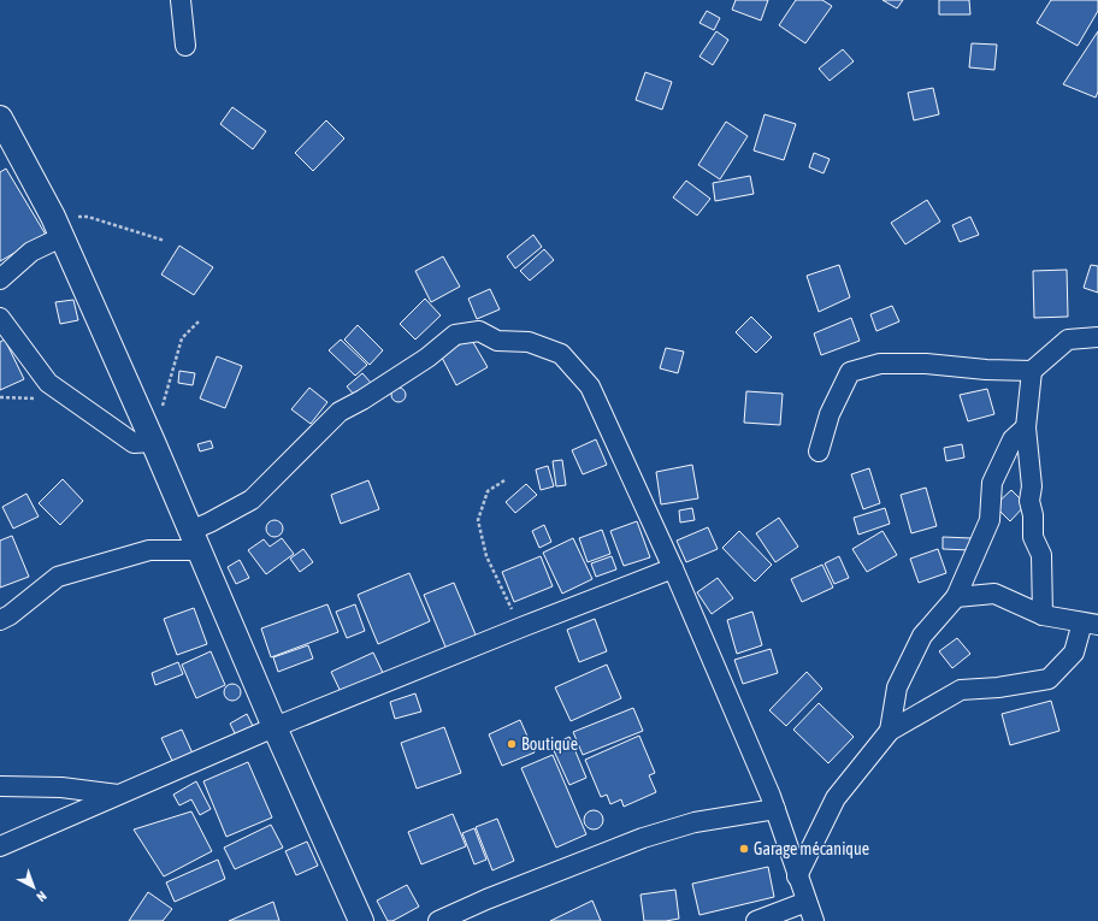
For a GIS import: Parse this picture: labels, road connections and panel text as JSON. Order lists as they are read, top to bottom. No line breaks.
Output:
{"places":["Boutique","Garage mécanique"],"north":"bottom right"}
